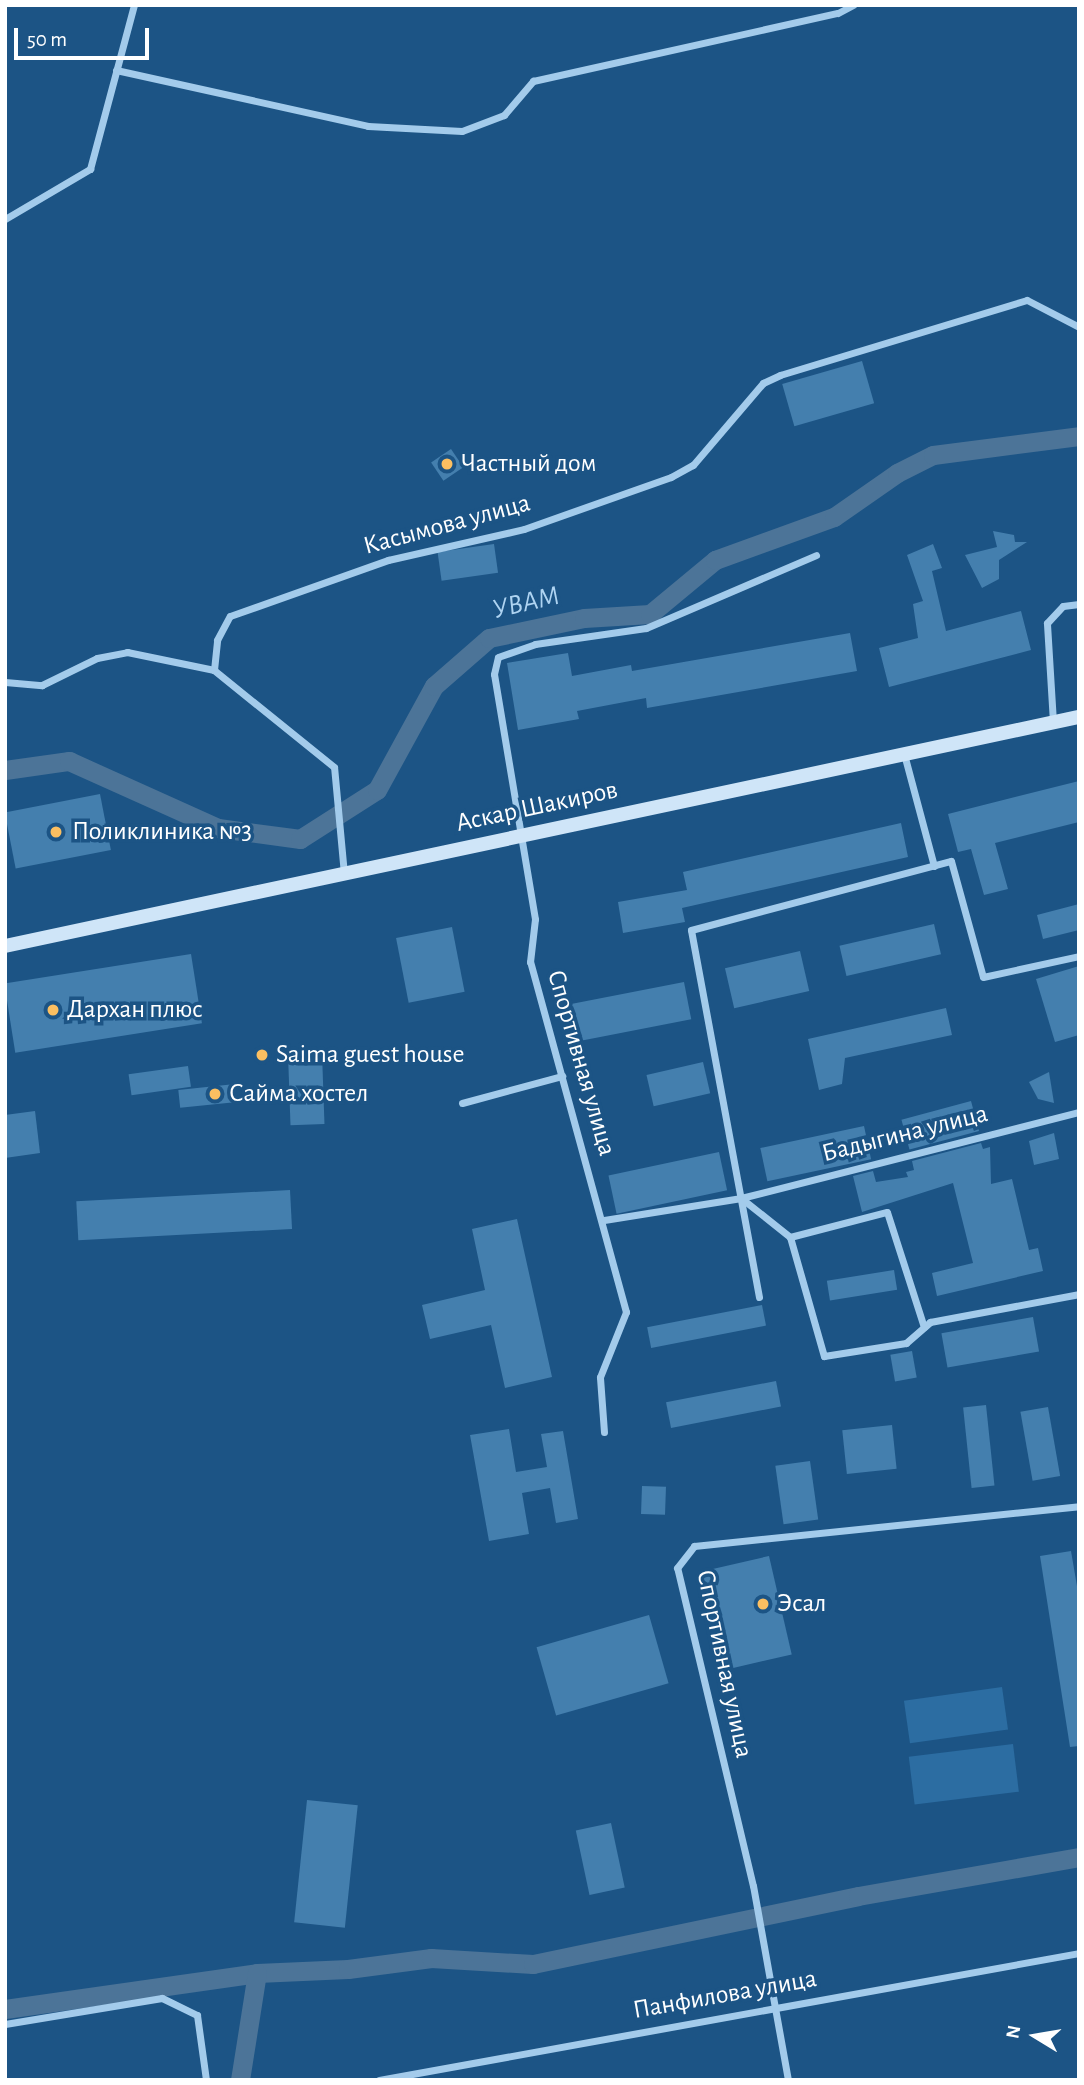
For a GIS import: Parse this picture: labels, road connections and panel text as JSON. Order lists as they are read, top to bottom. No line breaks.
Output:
{"streets":{"main road":["Аскар Шакиров"],"street":["Касымова улица","Спортивная улица","Бадыгина улица","Панфилова улица"]},"crossings":[["Аскар Шакиров","Спортивная улица"],["Спортивная улица","Бадыгина улица"],["Спортивная улица","Панфилова улица"]],"water":["УВАМ"],"places":["Частный дом","Поликлиника №3","Дархан плюс","Saima guest house","Сайма хостел","Эсал"],"scale_bar":"50 m","north":"left"}
